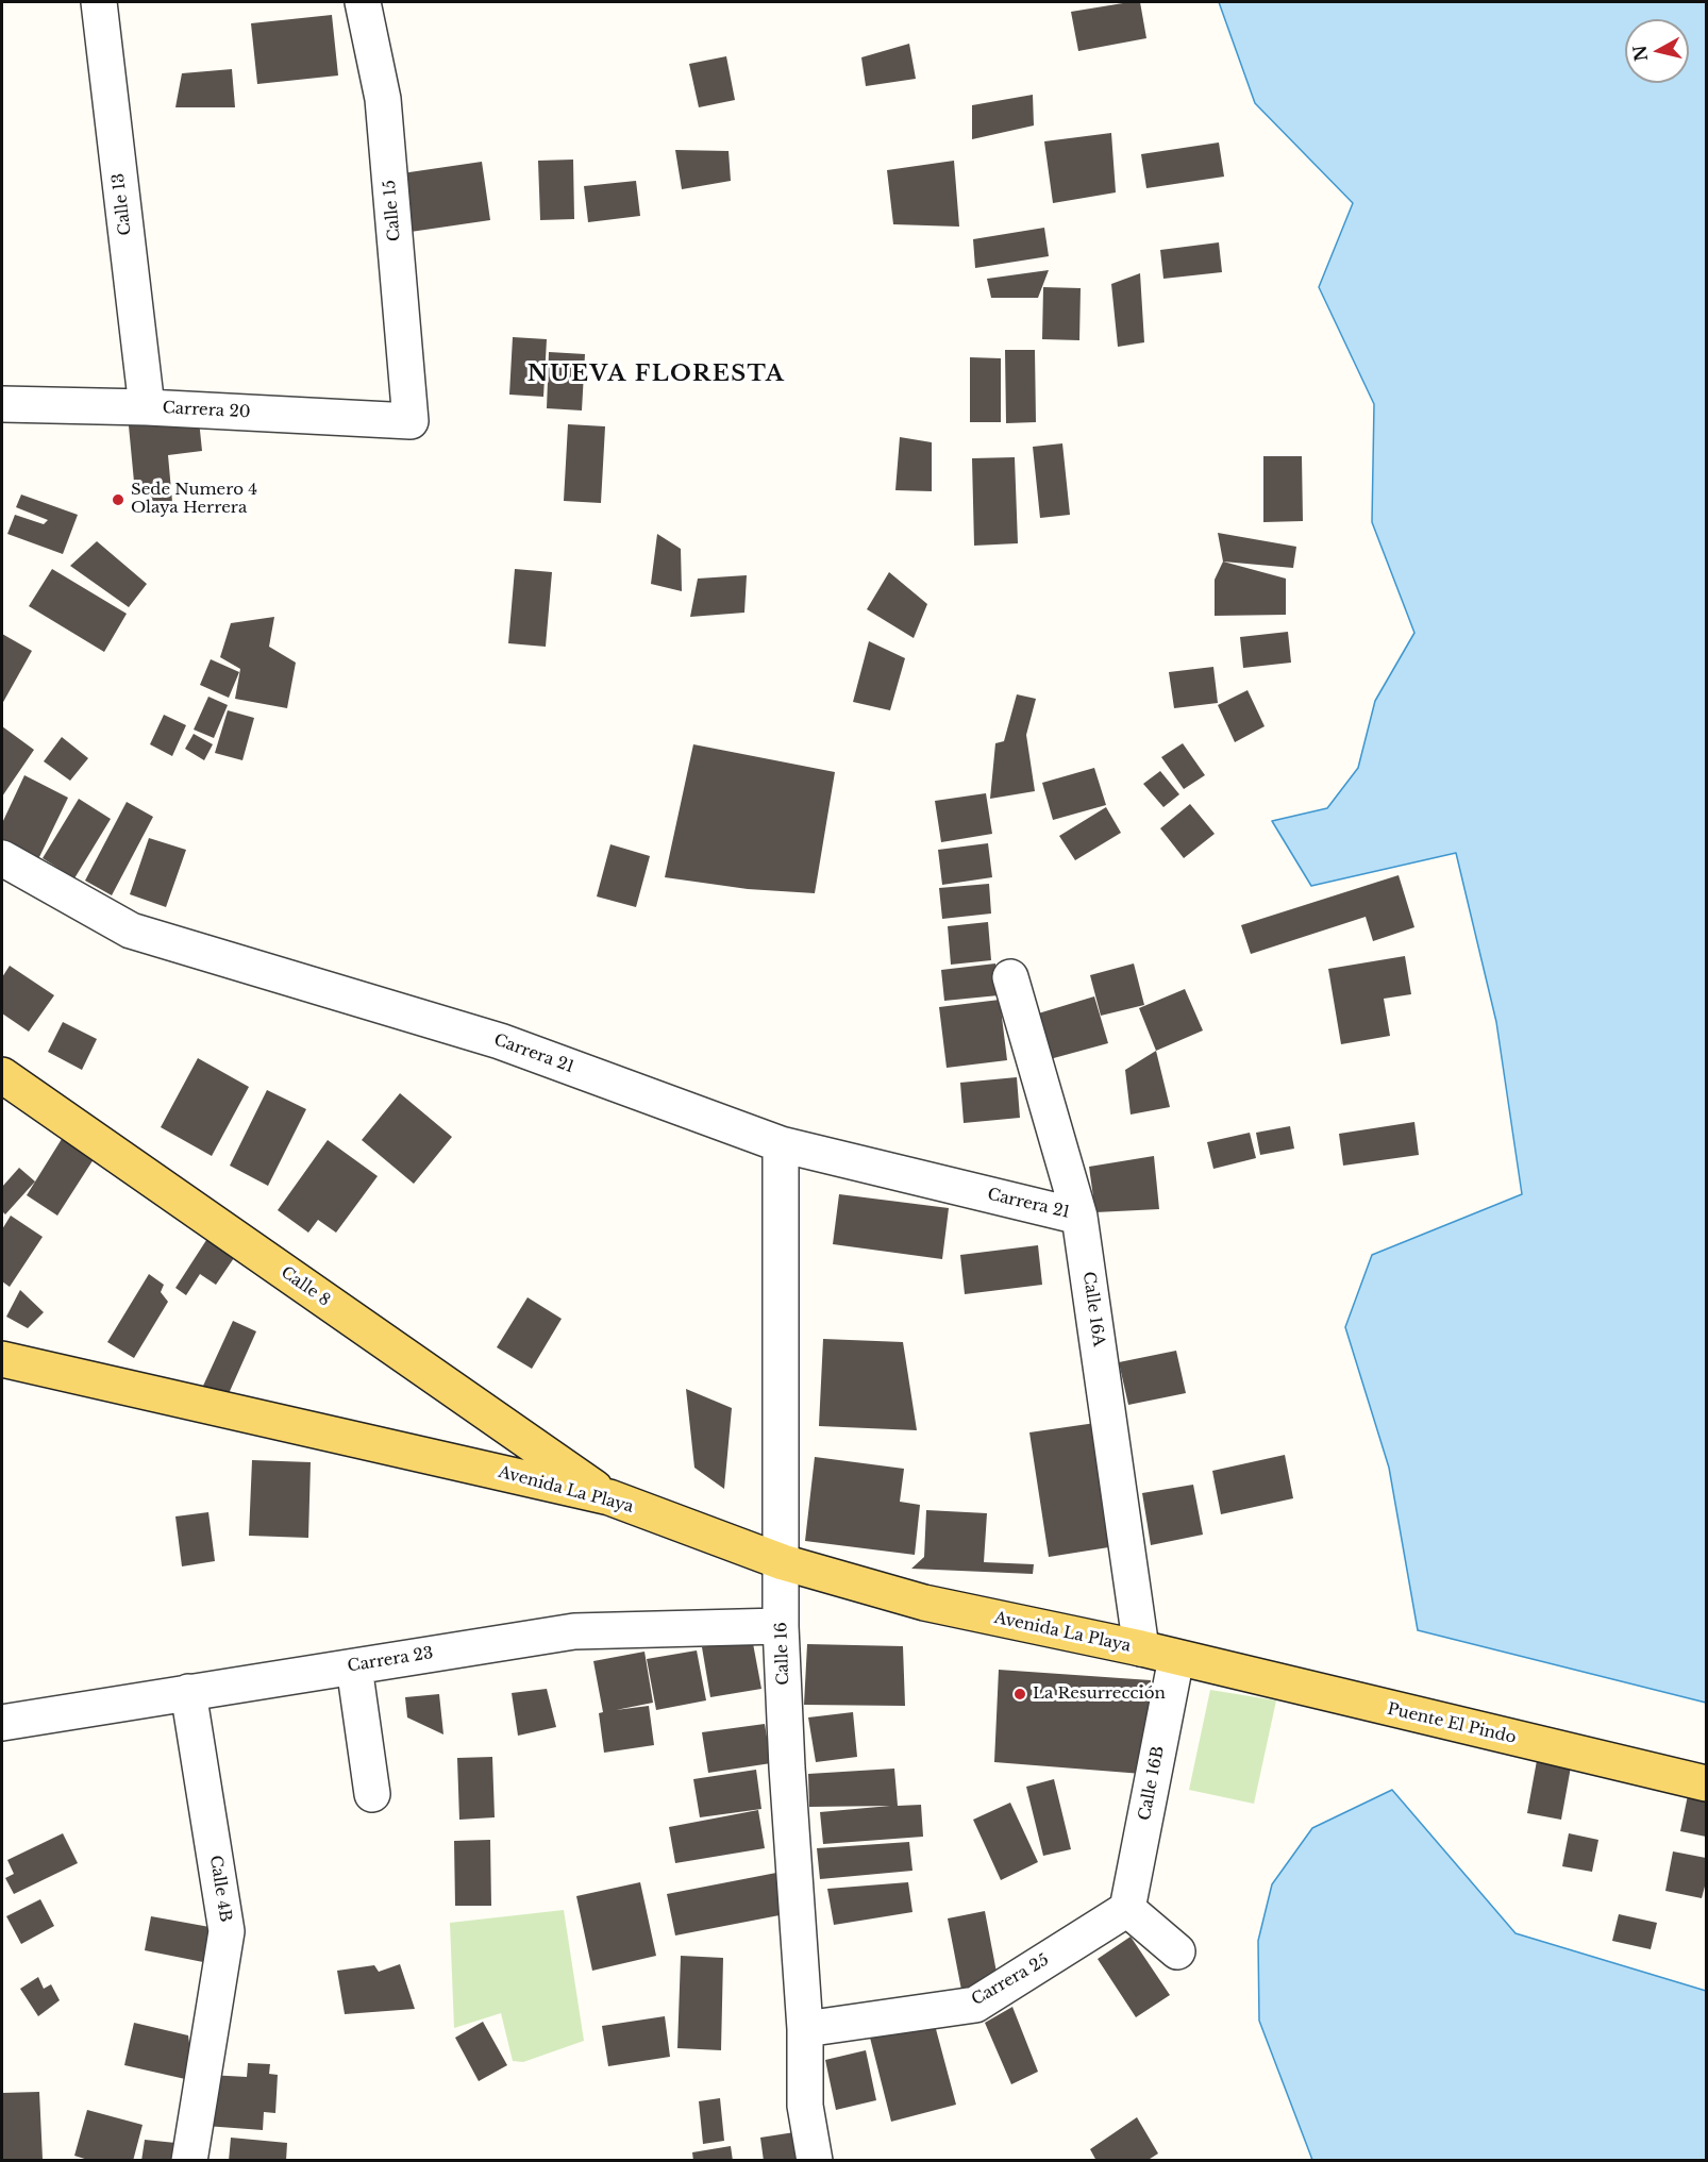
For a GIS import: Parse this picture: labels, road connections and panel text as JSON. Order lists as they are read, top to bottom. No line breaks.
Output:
{"streets":{"main road":["Calle 8","Avenida La Playa","Puente El Pindo"],"street":["Calle 13","Calle 15","Carrera 20","Carrera 21","Calle 16A","Calle 16","Carrera 23","Calle 16B","Calle 4B","Carrera 25"]},"crossings":[["Calle 13","Carrera 20"],["Calle 15","Carrera 20"],["Carrera 21","Calle 16A"],["Carrera 21","Calle 16"],["Calle 8","Avenida La Playa"],["Calle 16A","Avenida La Playa"],["Avenida La Playa","Calle 16"],["Avenida La Playa","Puente El Pindo"],["Avenida La Playa","Calle 16B"],["Calle 16","Carrera 23"],["Calle 16","Carrera 25"],["Carrera 23","Calle 4B"],["Puente El Pindo","Calle 16B"],["Calle 16B","Carrera 25"]],"districts":["NUEVA FLORESTA"],"places":["Sede Numero 4 Olaya Herrera","La Resurrección"],"north":"left"}
